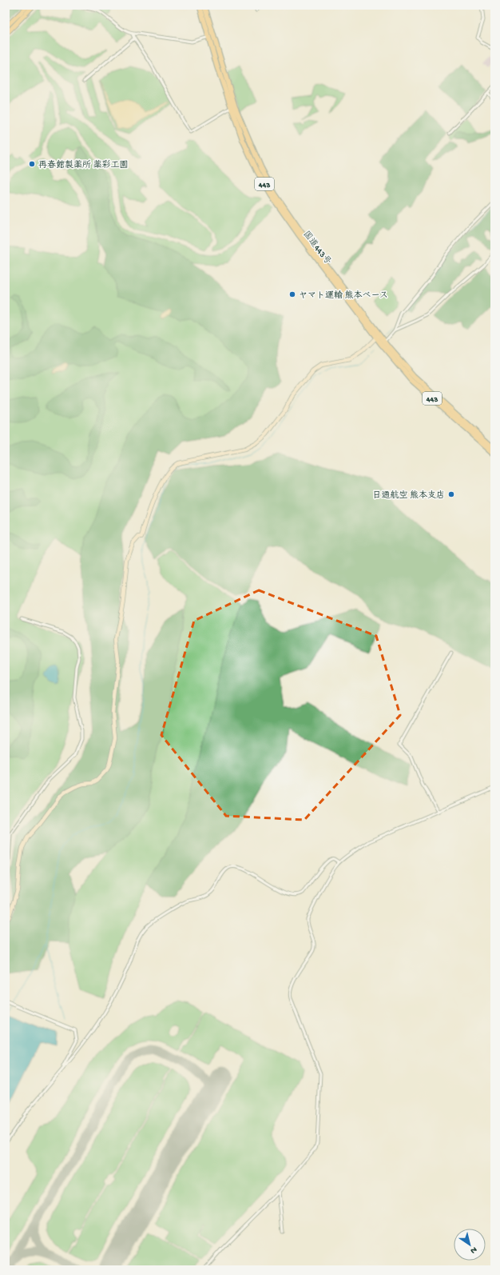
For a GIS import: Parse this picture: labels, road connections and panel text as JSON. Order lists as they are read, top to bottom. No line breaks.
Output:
{"streets":{"highway":["443","国道443号"]},"places":["再春館製薬所 薬彩工園","ヤマト運輸 熊本ベース","日通航空 熊本支店"],"north":"bottom right"}
